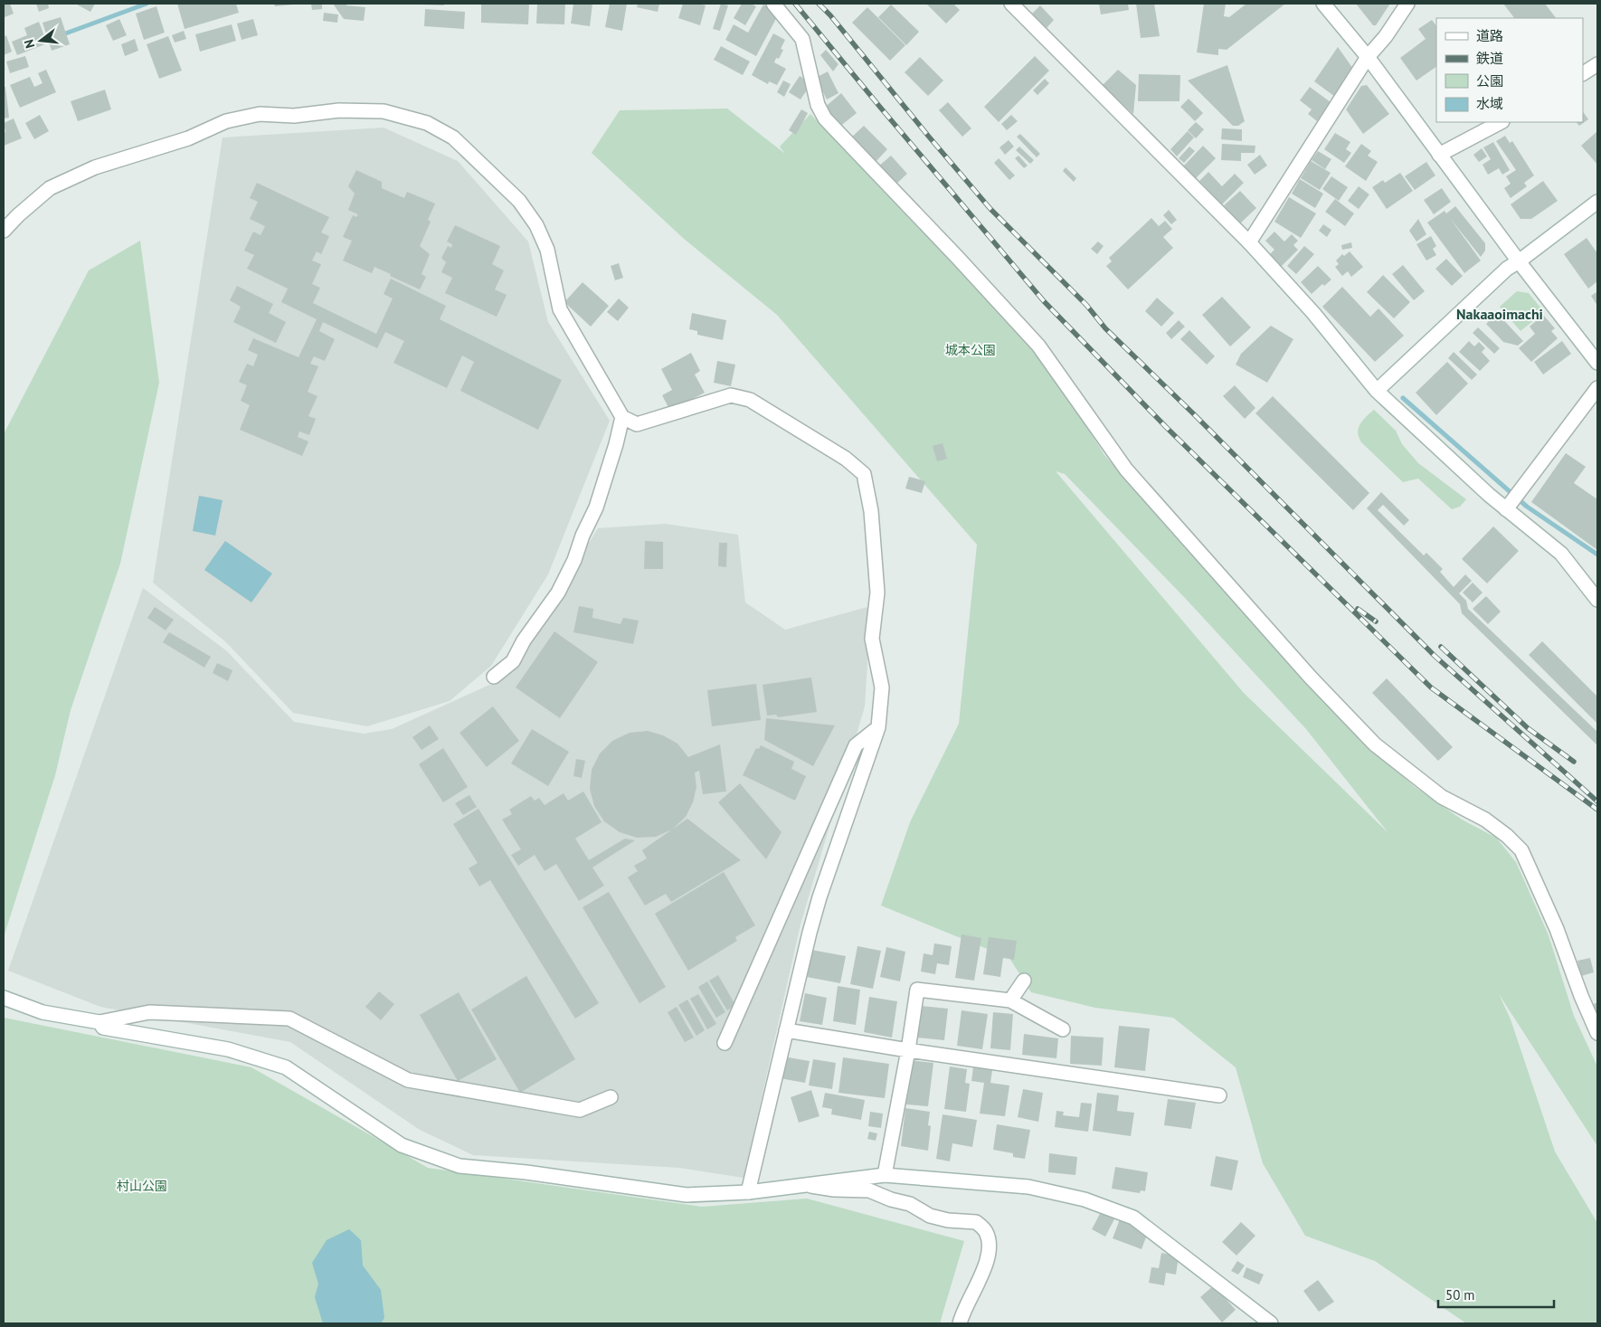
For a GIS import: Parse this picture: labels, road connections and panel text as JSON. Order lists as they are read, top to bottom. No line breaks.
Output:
{"districts":["Nakaaoimachi"],"parks":["城本公園","村山公園"],"legend":["道路","鉄道","公園","水域"],"scale_bar":"50 m","north":"left"}
